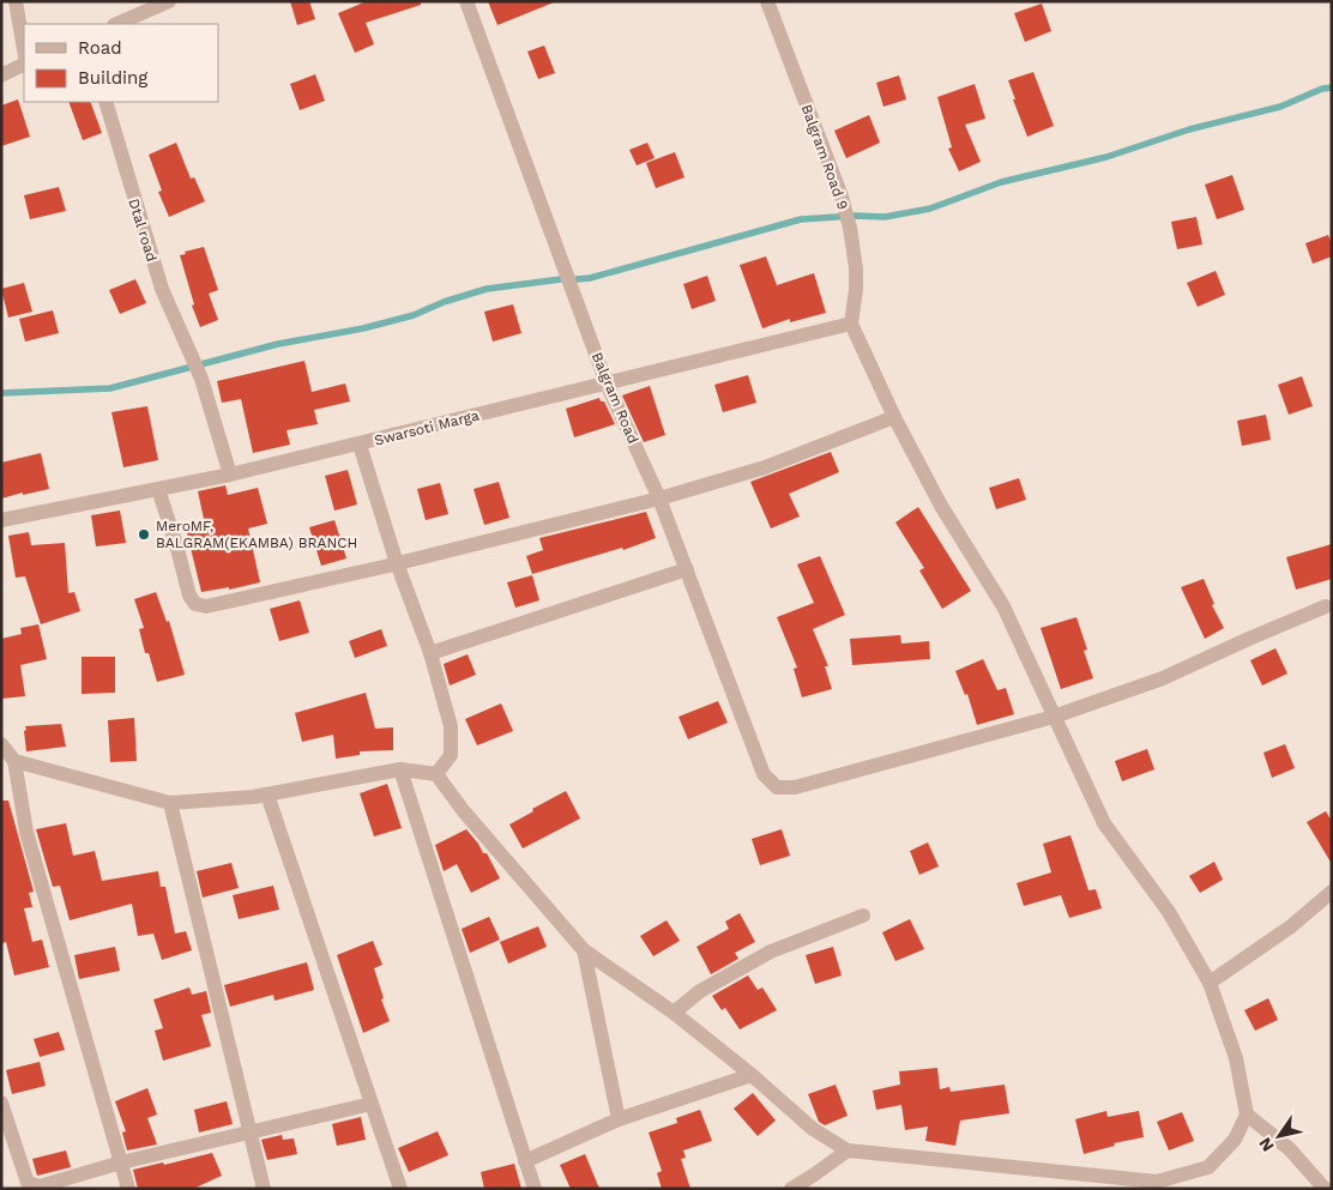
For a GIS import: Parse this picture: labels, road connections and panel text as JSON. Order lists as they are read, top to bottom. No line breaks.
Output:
{"streets":{"street":["Balgram Road 9","Dtal road","Balgram Road","Swarsoti Marga"]},"crossings":[["Balgram Road 9","Swarsoti Marga"],["Dtal road","Swarsoti Marga"],["Balgram Road","Swarsoti Marga"]],"places":["MeroMF, BALGRAM(EKAMBA) BRANCH"],"legend":["Road","Building"],"north":"bottom left"}
